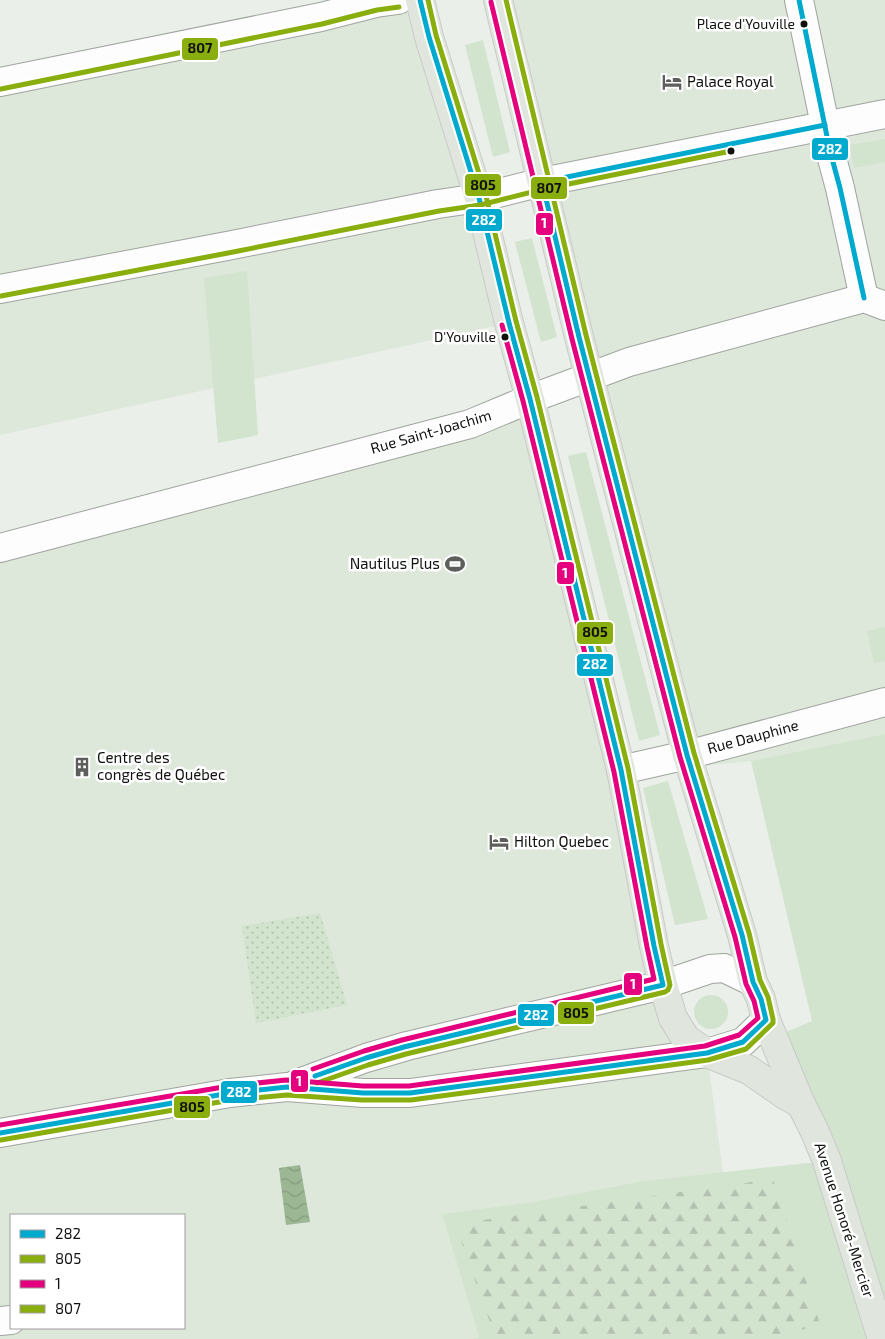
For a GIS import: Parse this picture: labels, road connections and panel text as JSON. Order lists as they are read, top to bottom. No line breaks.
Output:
{"streets":{"main road":["Avenue Honoré-Mercier"],"street":["Rue Saint-Joachim","Rue Dauphine"]},"crossings":[["Rue Saint-Joachim","Avenue Honoré-Mercier"],["Rue Dauphine","Avenue Honoré-Mercier"]],"places":{"other":["Place d'Youville","D'Youville"],"hotel":["Palace Royal","Hilton Quebec"],"sports":["Nautilus Plus"],"building":["Centre des congrès de Québec"]},"lines":["transit line 282","transit line 805","transit line 1","transit line 807"],"legend":["282","805","1","807"]}
